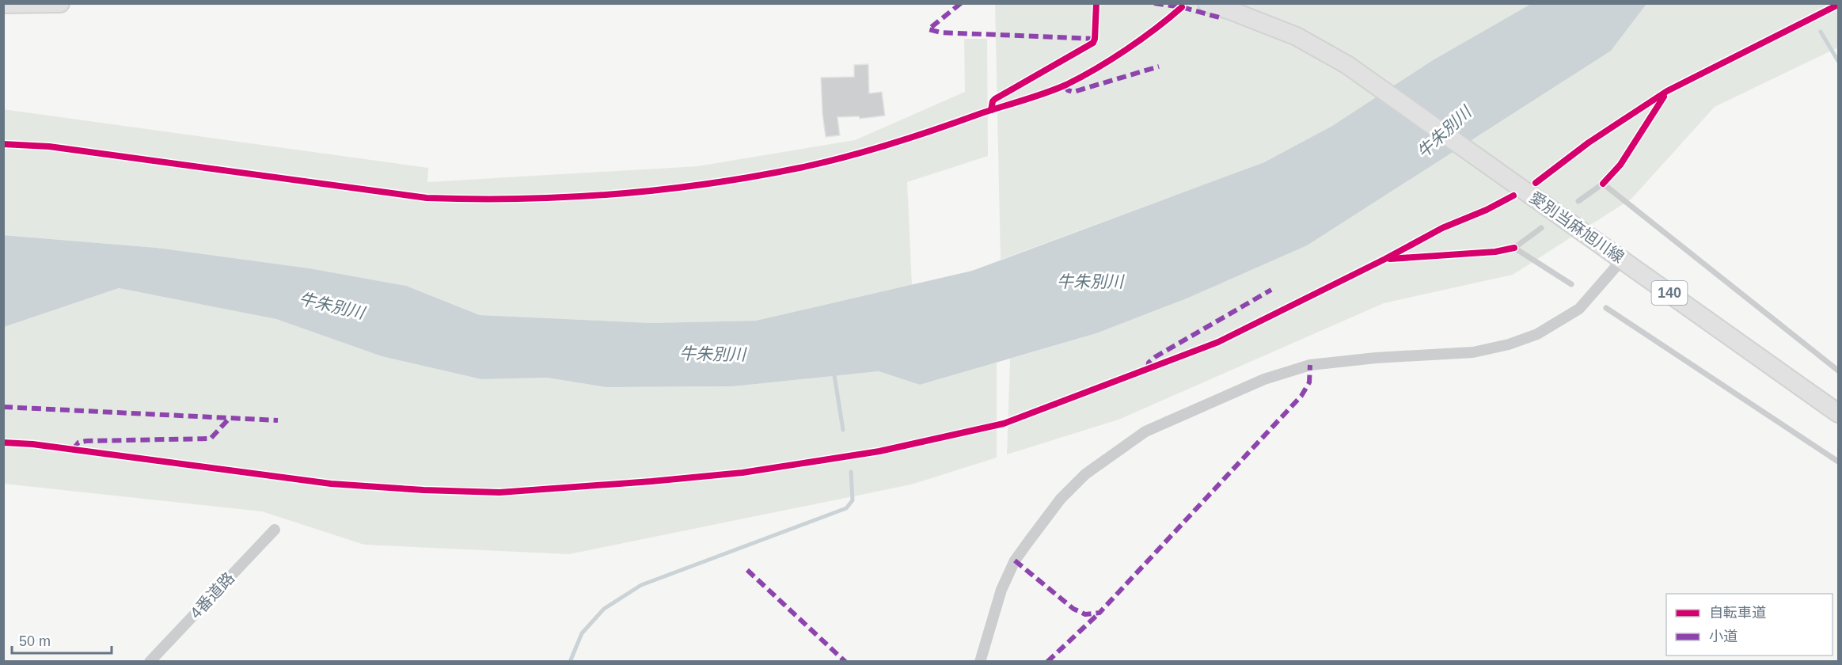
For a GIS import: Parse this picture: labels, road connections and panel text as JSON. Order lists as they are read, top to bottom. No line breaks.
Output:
{"streets":{"main road":["愛別当麻旭川線","140"],"street":["4番道路"]},"water":["牛朱別川"],"legend":["自転車道","小道"],"scale_bar":"50 m"}
